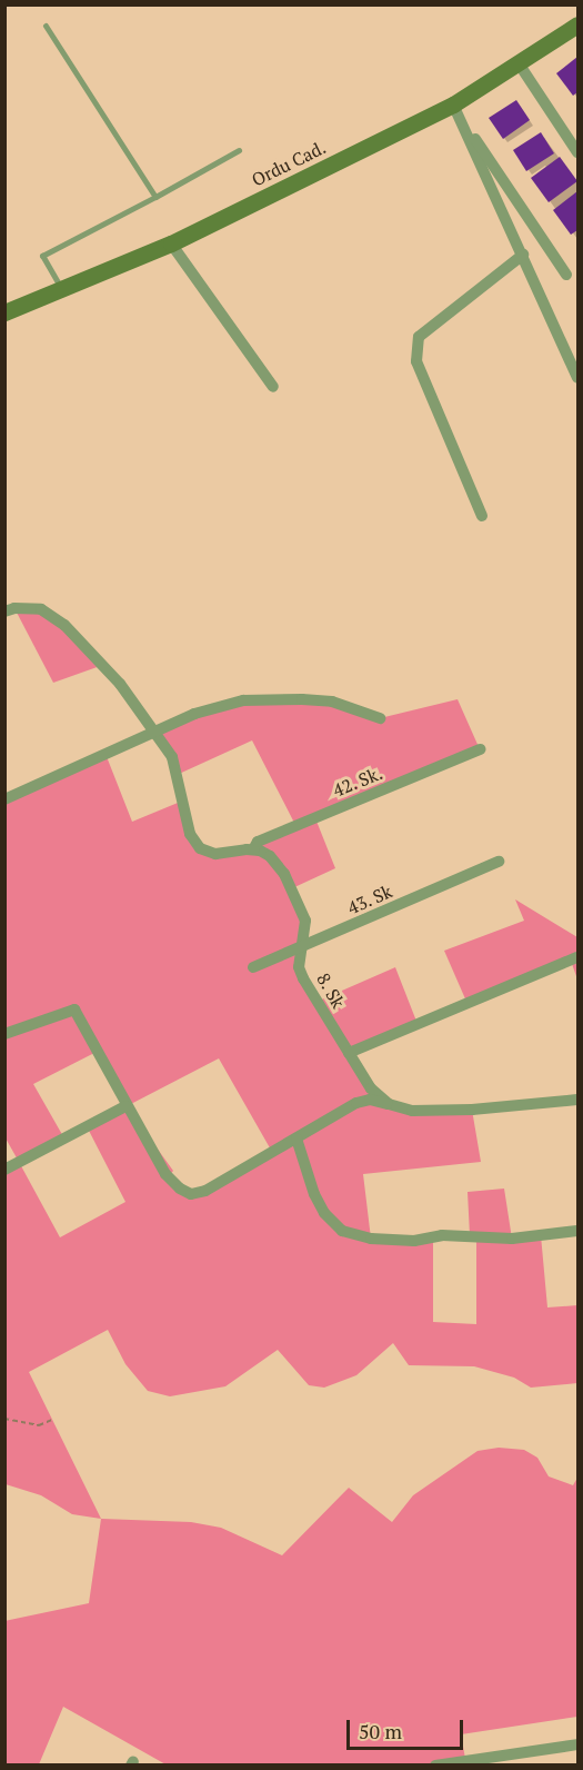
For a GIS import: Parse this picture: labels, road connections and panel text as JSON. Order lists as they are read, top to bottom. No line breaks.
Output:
{"streets":{"main road":["Ordu Cad."],"street":["42. Sk.","43. Sk","8. Sk"]},"crossings":[["42. Sk.","8. Sk"],["43. Sk","8. Sk"]],"scale_bar":"50 m"}
